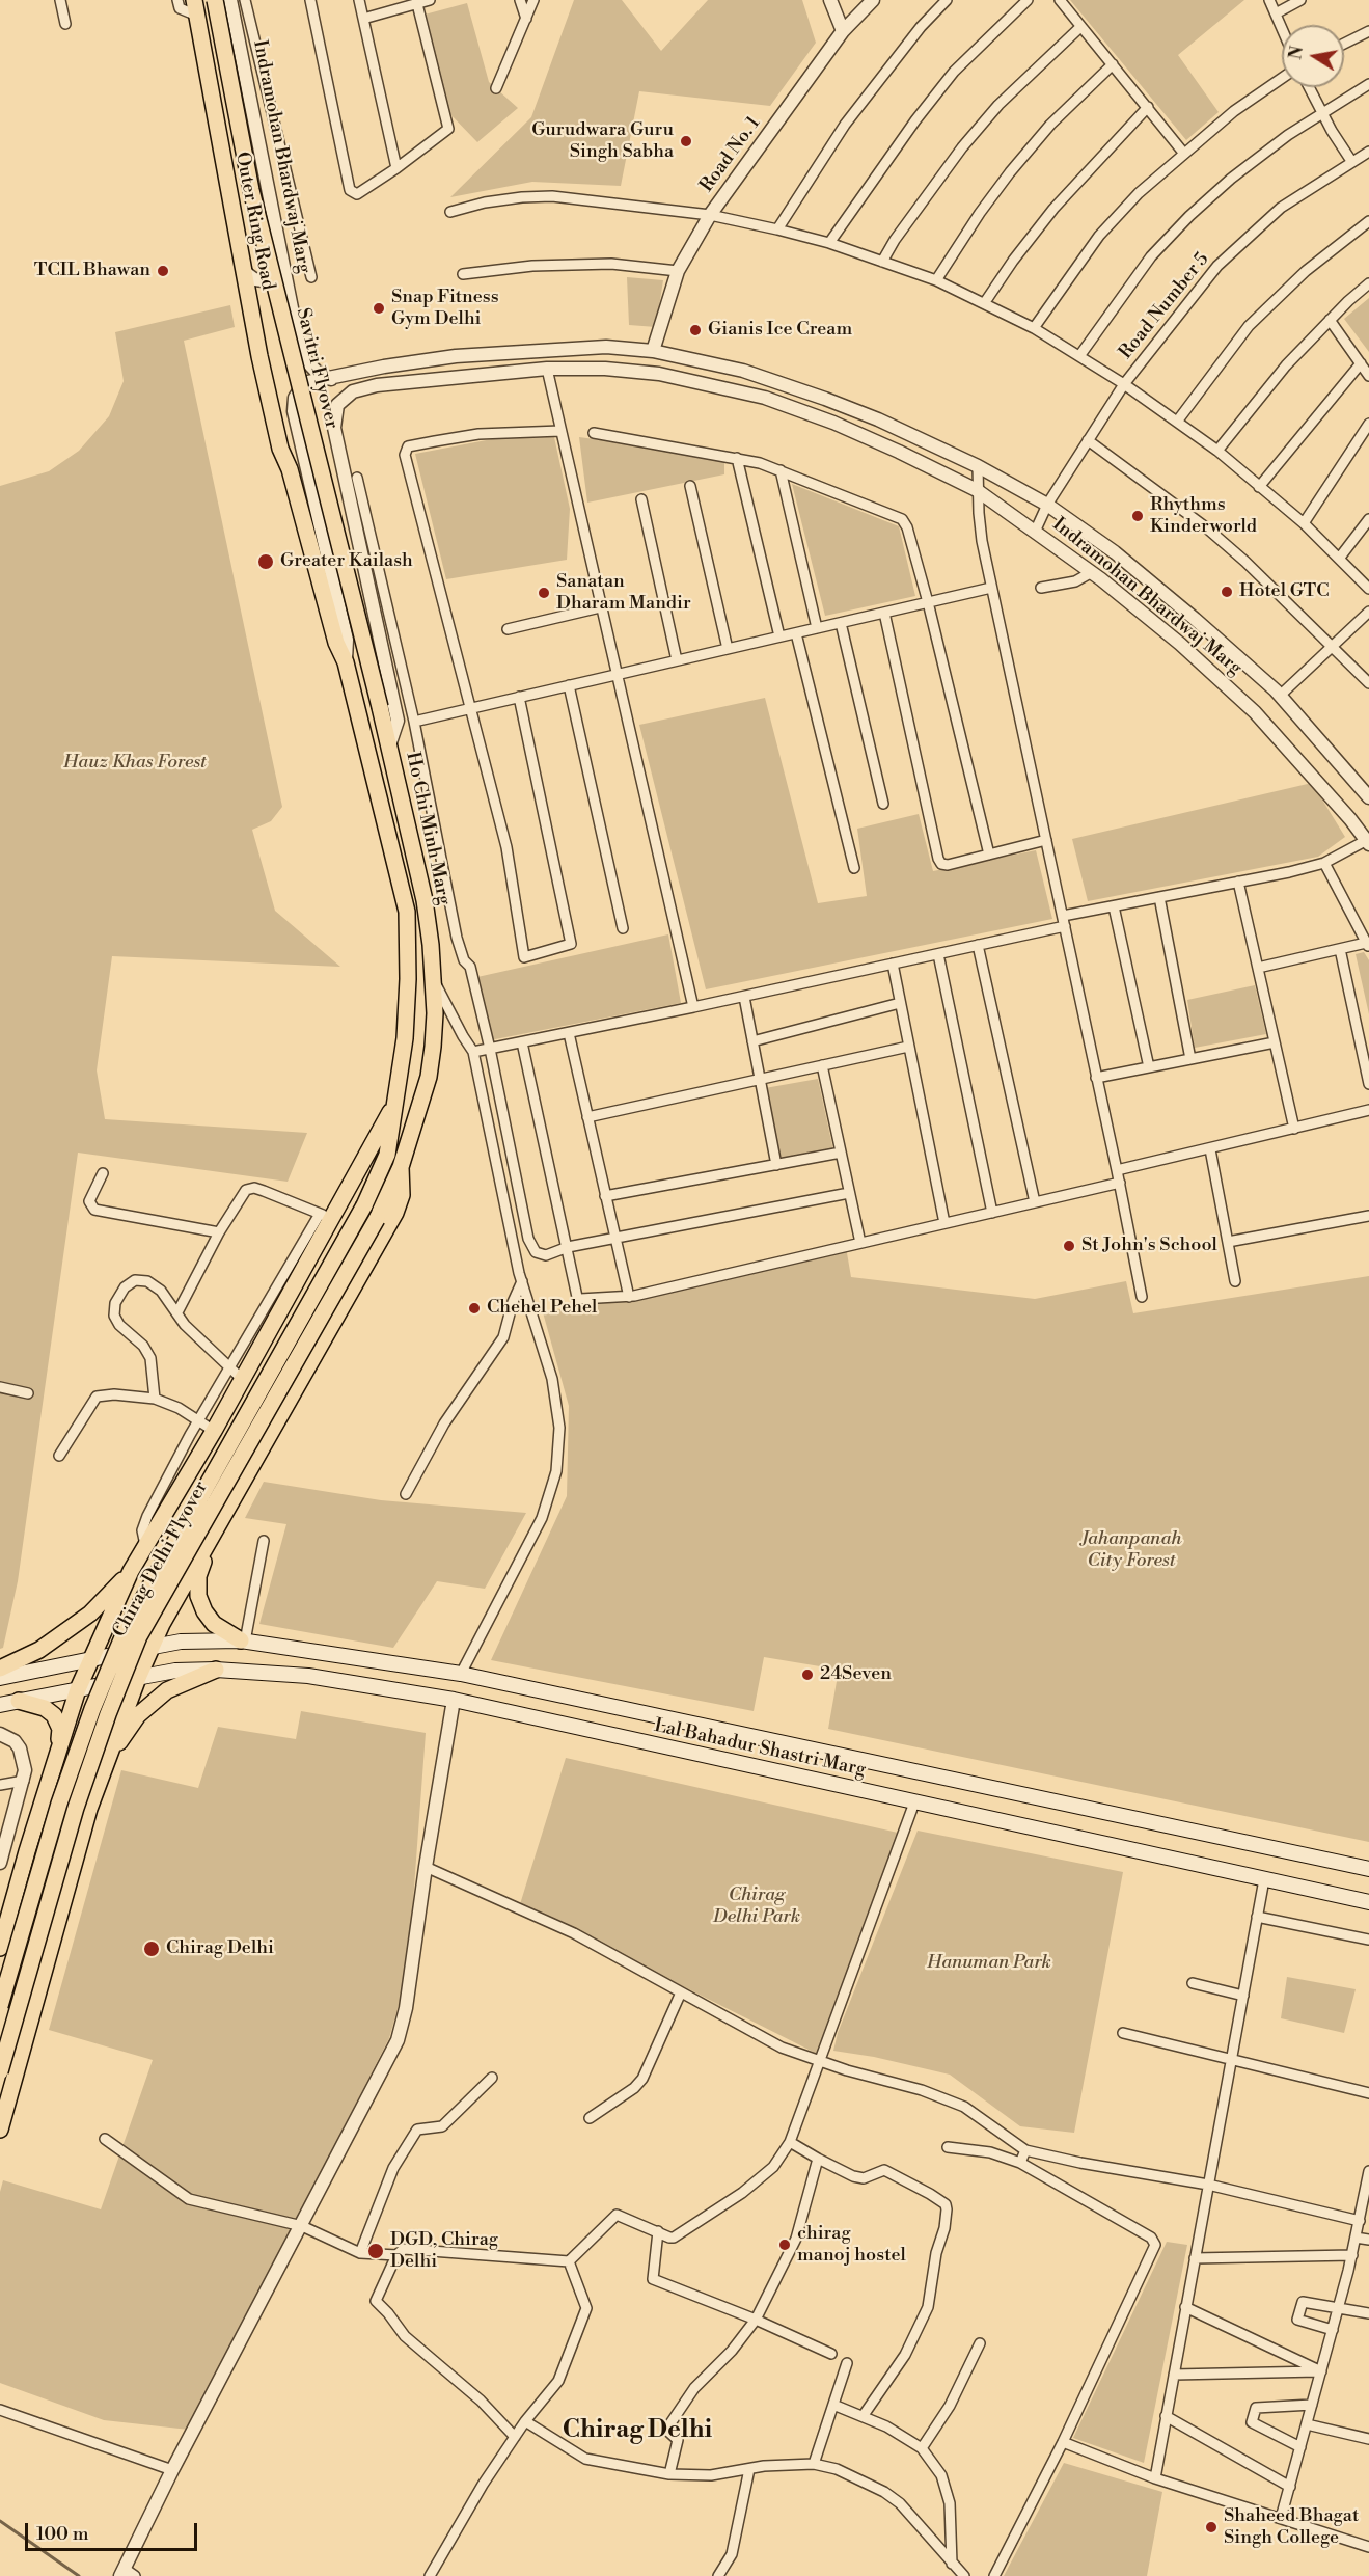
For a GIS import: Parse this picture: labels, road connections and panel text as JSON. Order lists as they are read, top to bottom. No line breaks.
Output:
{"streets":{"main road":["Outer Ring Road","Savitri Flyover","Ho Chi Minh Marg","Chirag Delhi Flyover","Lal Bahadur Shastri Marg"],"street":["Road No. 1","Indramohan Bhardwaj Marg","Road Number 5"]},"crossings":[["Road No. 1","Indramohan Bhardwaj Marg"],["Indramohan Bhardwaj Marg","Road Number 5"],["Indramohan Bhardwaj Marg","Ho Chi Minh Marg"],["Outer Ring Road","Ho Chi Minh Marg"],["Savitri Flyover","Ho Chi Minh Marg"],["Ho Chi Minh Marg","Chirag Delhi Flyover"]],"districts":["Chirag Delhi"],"parks":["Hauz Khas Forest","Jahanpanah City Forest","Chirag Delhi Park","Hanuman Park"],"places":["Gurudwara Guru Singh Sabha","TCIL Bhawan","Snap Fitness Gym Delhi","Gianis Ice Cream","Rhythms Kinderworld","Greater Kailash","Hotel GTC","Sanatan Dharam Mandir","St John's School","Chehel Pehel","24Seven","Chirag Delhi","chirag manoj hostel","DGD, Chirag Delhi","Shaheed Bhagat Singh College"],"scale_bar":"100 m","north":"left"}
